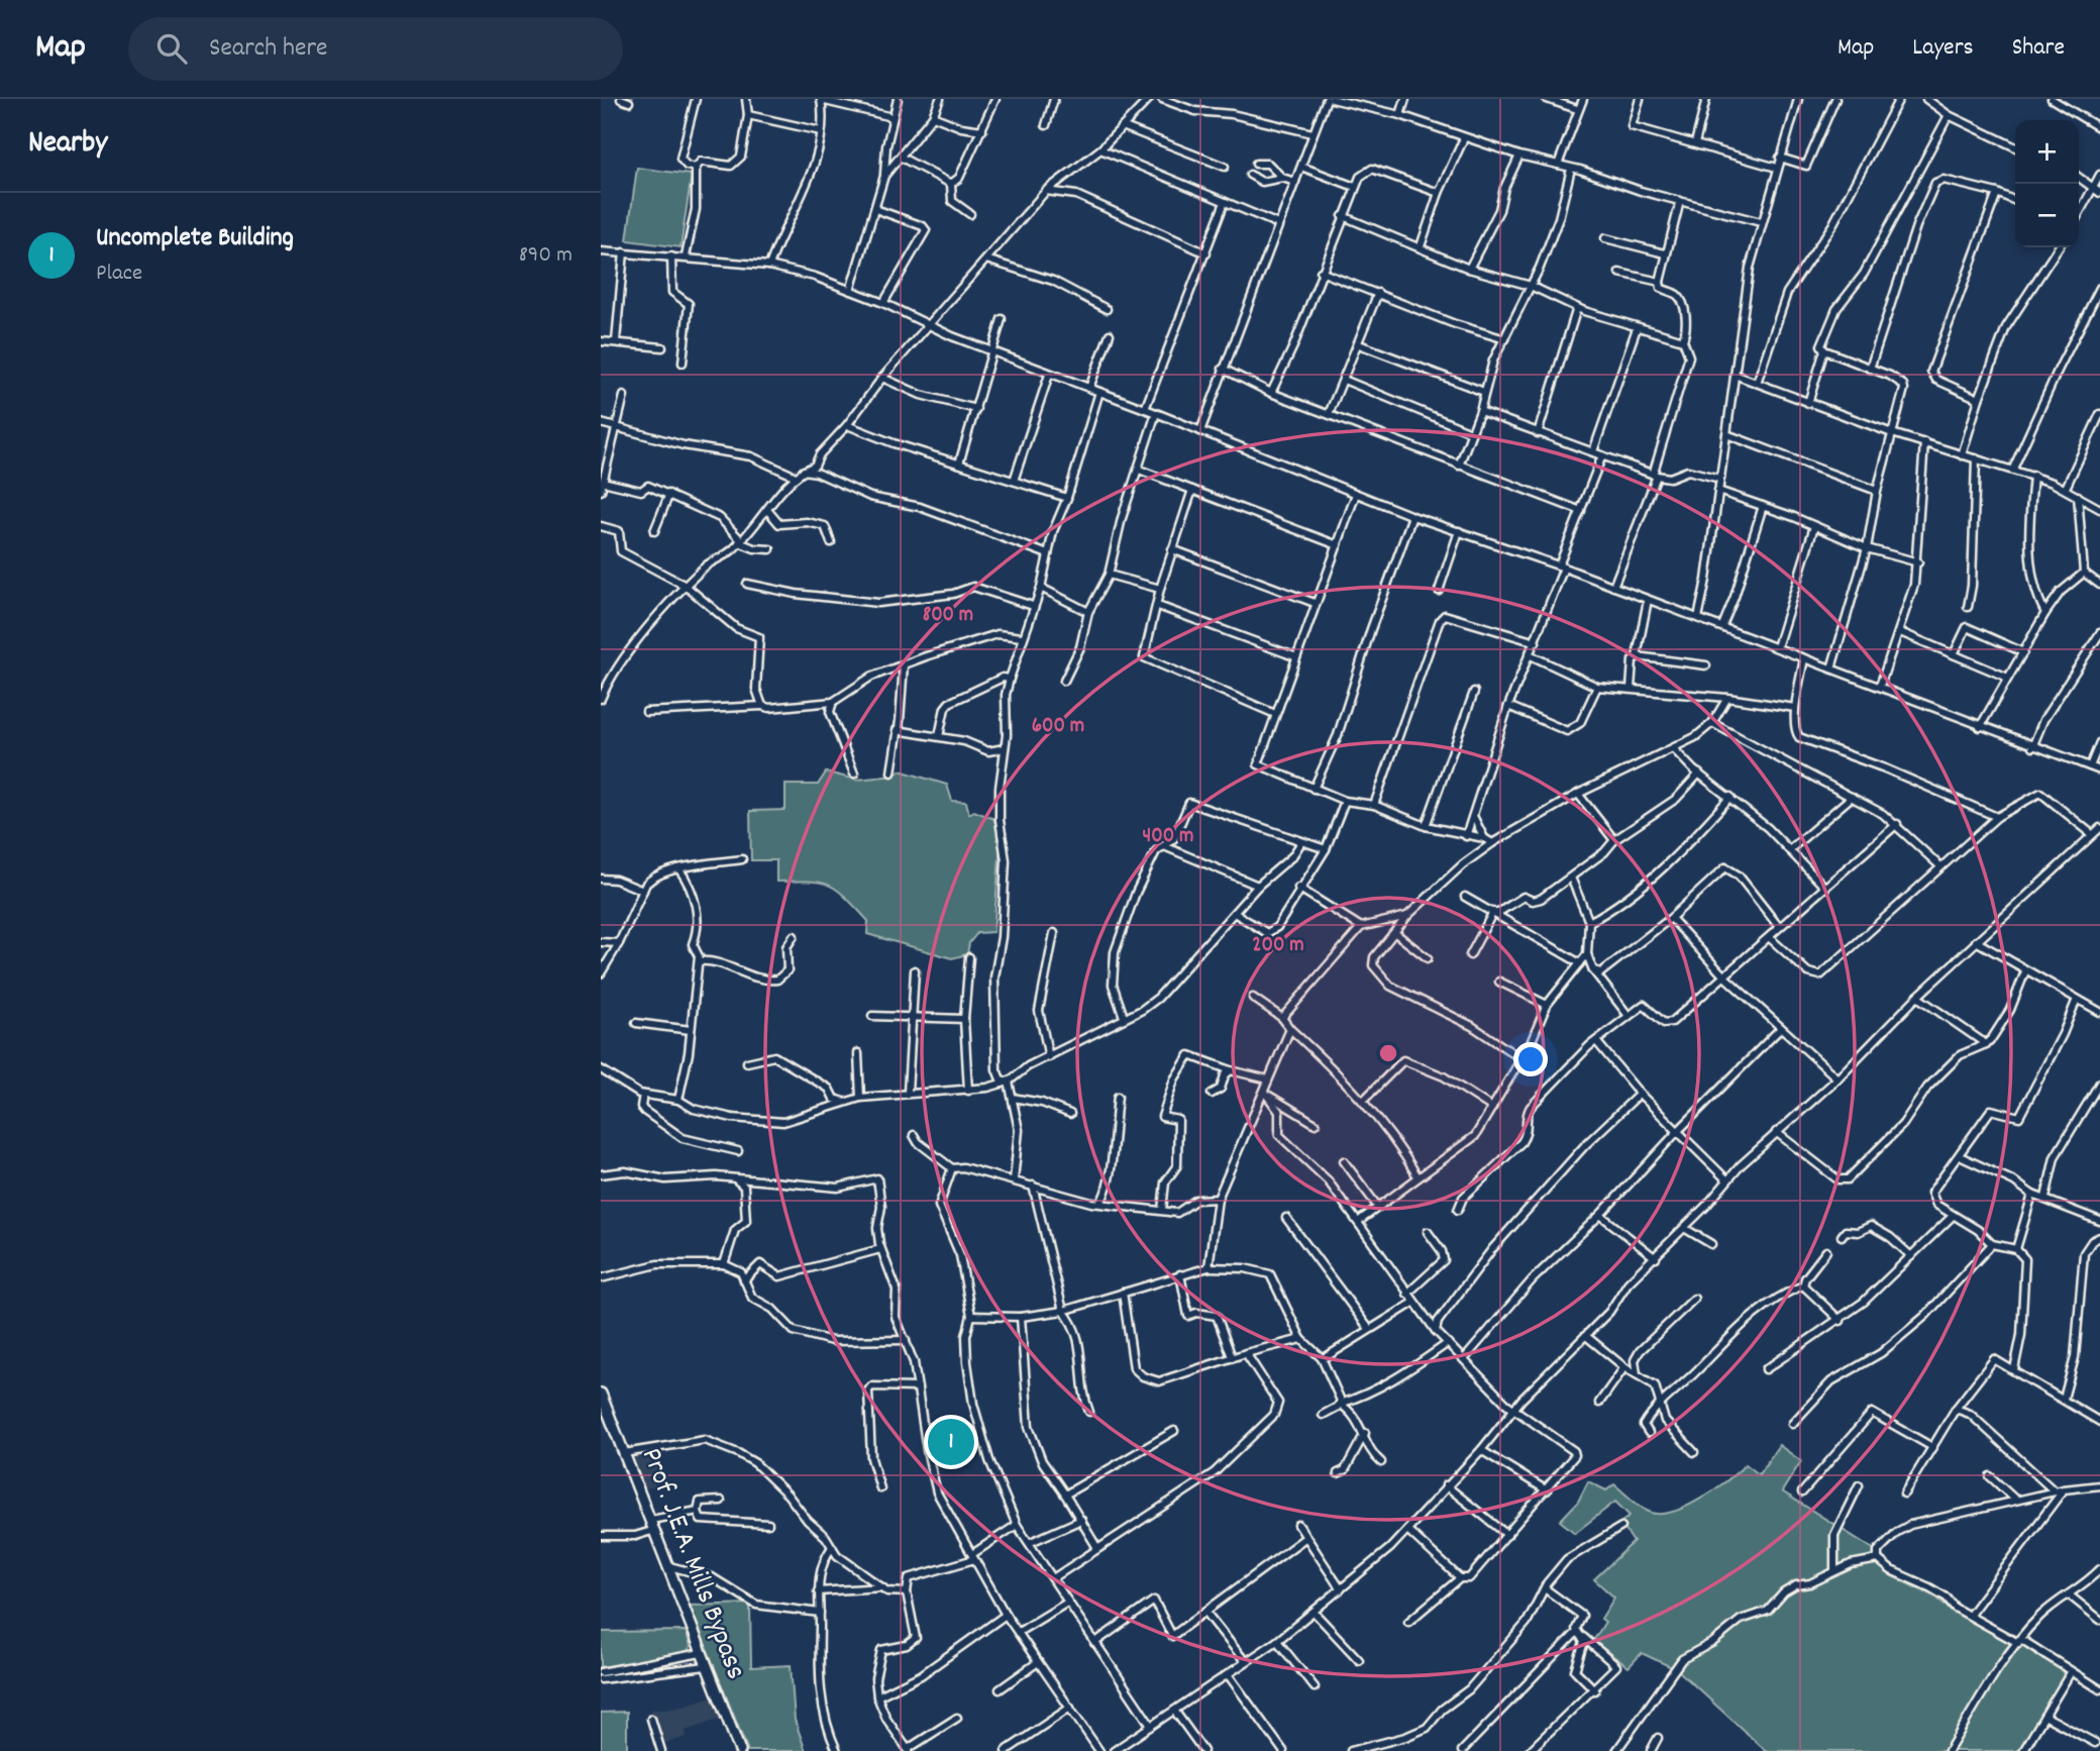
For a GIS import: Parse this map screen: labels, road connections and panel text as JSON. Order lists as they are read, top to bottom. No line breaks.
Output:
{"streets":{"street":["Prof. J.E.A. Mills Bypass"]},"page":{"header":"Map","search":"Search here","nav":["Map","Layers","Share"],"heading":"Nearby","map_buttons":["+","−"],"list":[{"mark":"1","name":"Uncomplete Building","note":"Place","value":"890 m"}],"pins":"1"},"rings":["800 m","600 m","400 m","200 m"]}
